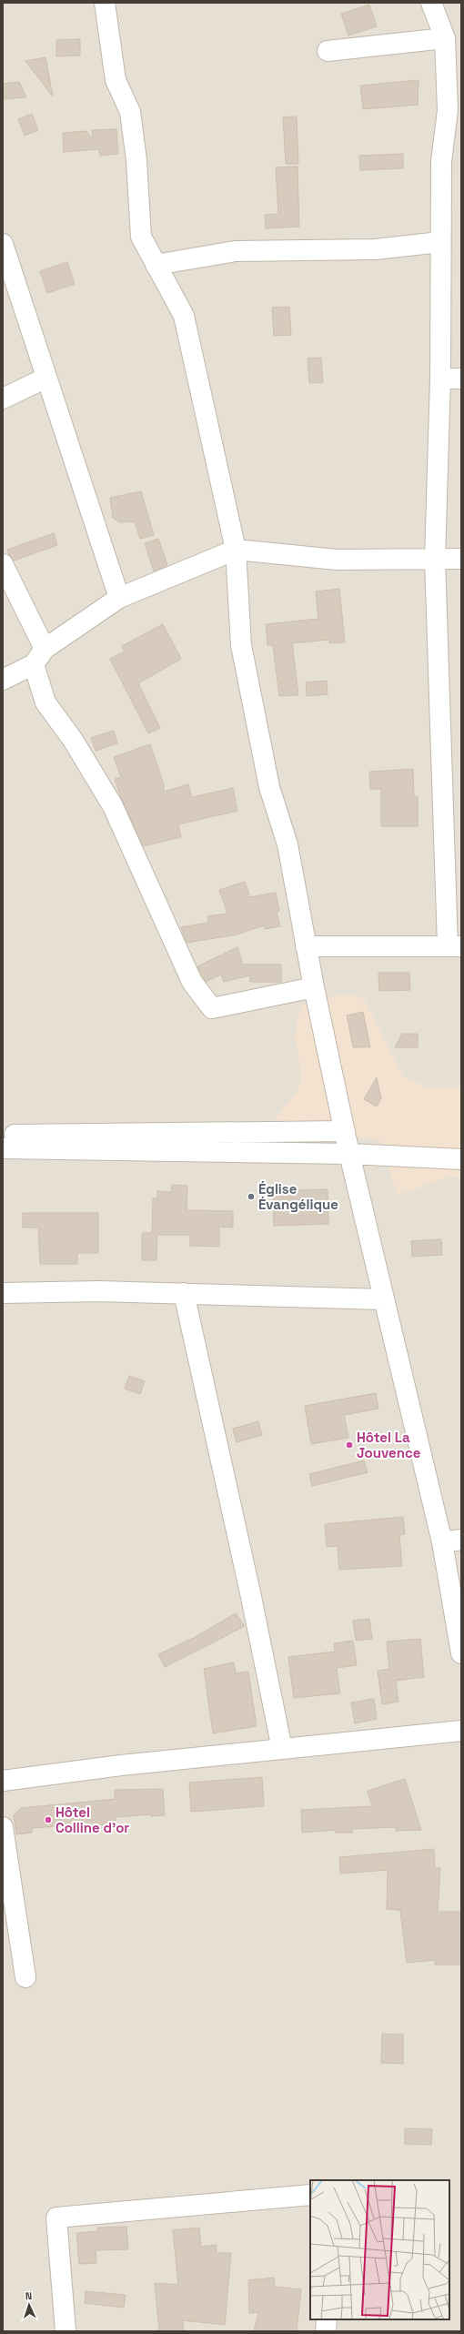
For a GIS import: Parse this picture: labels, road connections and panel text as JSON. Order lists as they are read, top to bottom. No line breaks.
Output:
{"places":["Église Évangélique","Hôtel La Jouvence","Hôtel Colline d'or"],"north":"top"}
